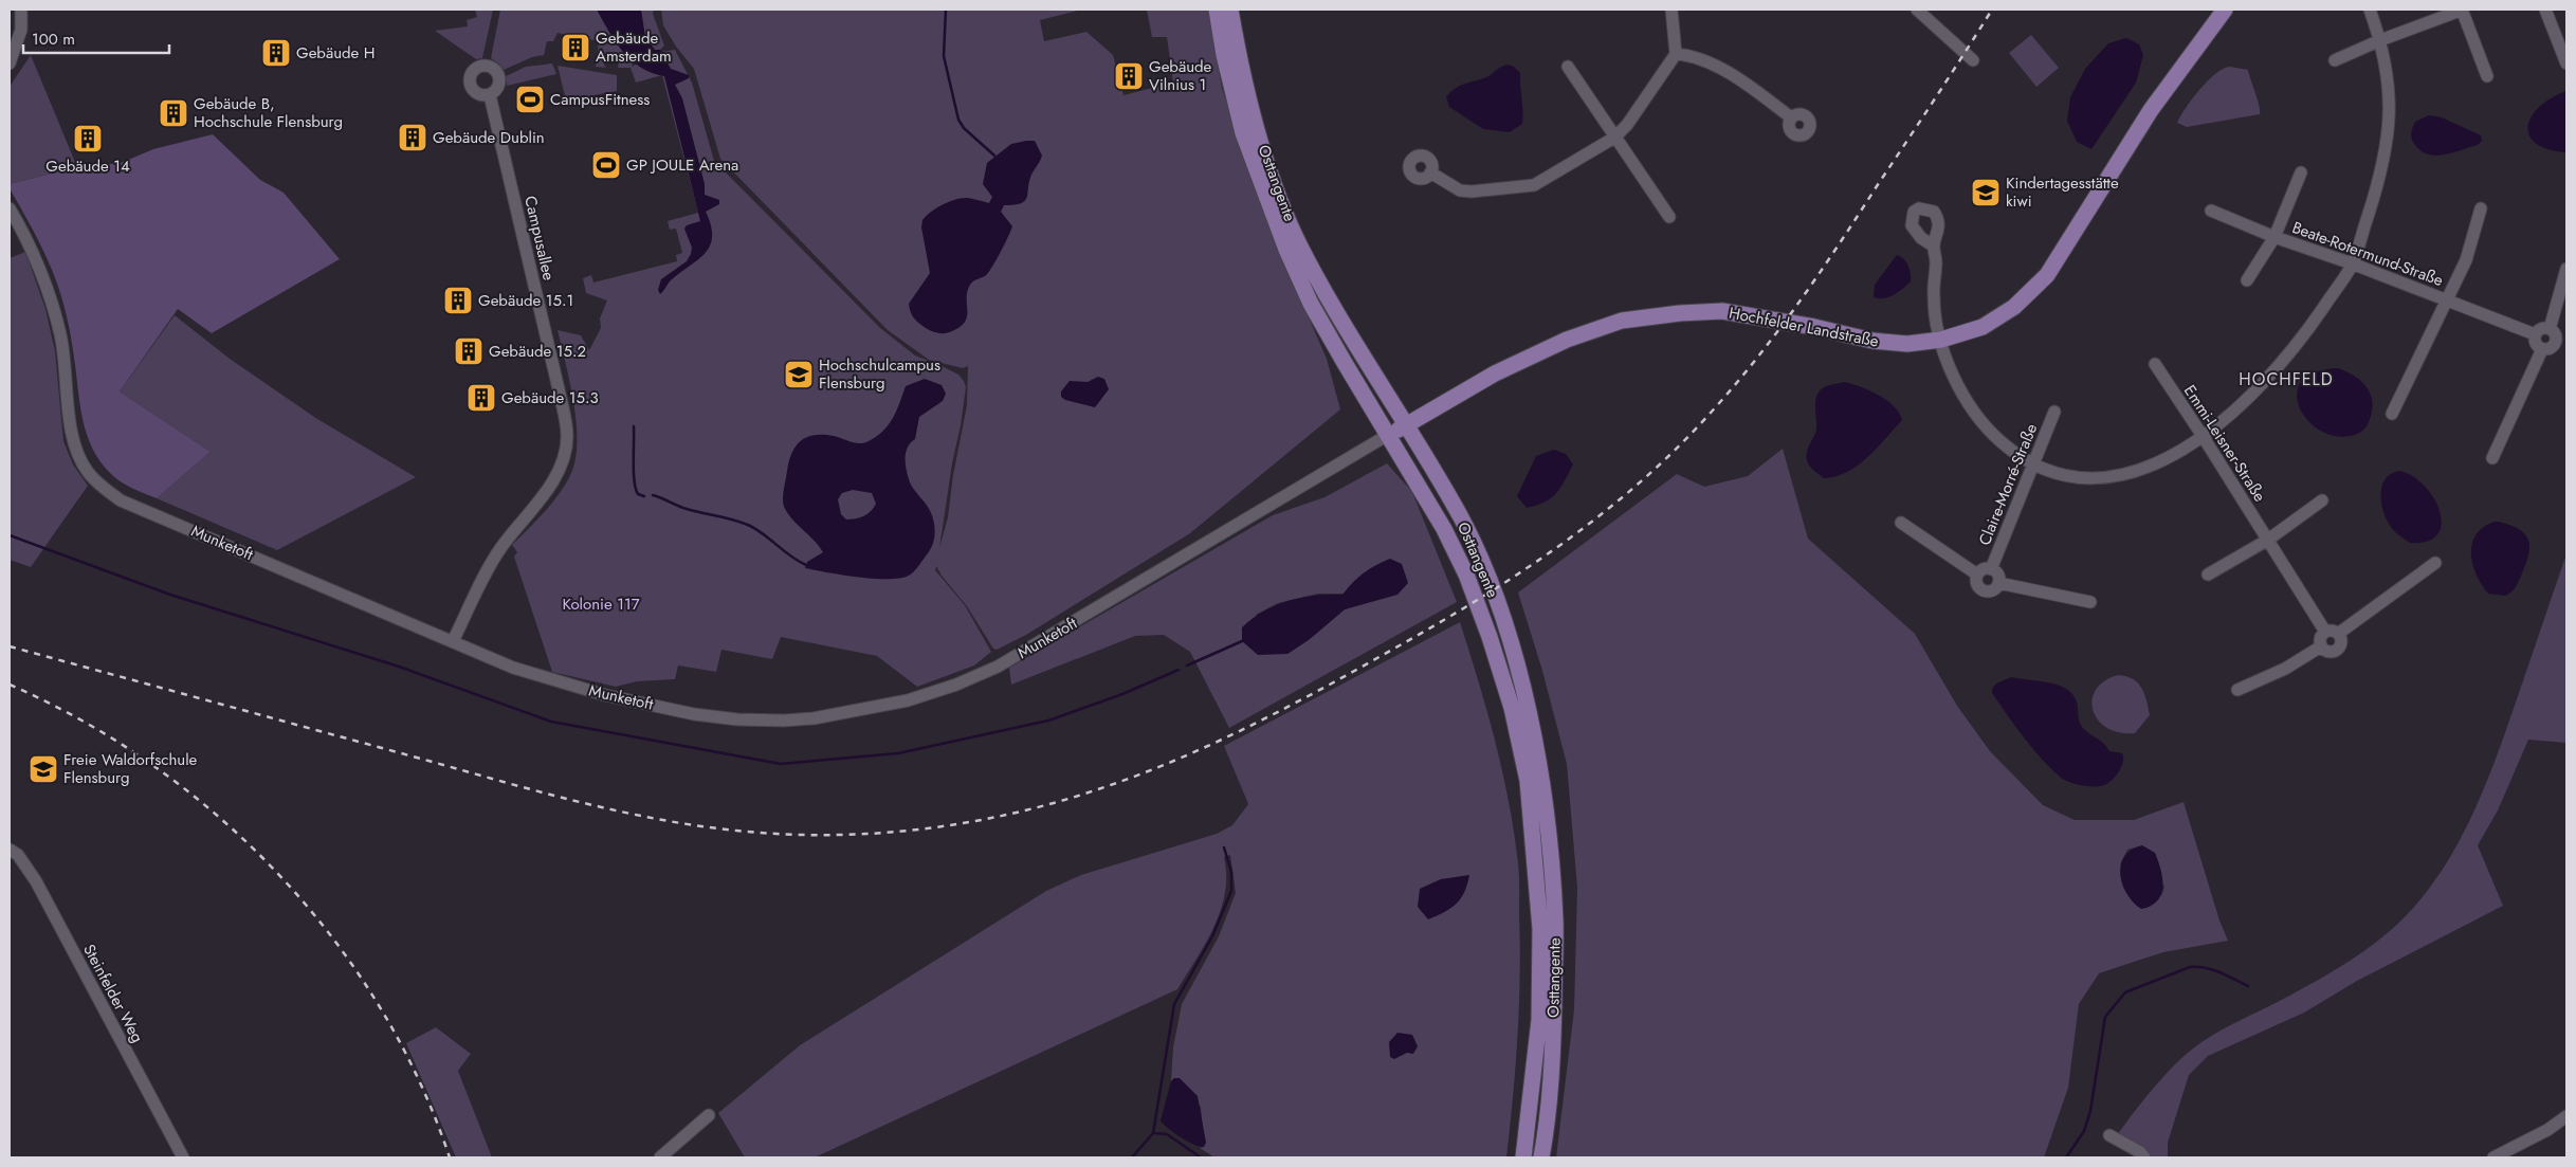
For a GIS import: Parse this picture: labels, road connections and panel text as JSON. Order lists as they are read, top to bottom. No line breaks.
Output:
{"streets":{"main road":["Osttangente","Hochfelder Landstraße","Munketoft"],"street":["Campusallee","Beate-Rotermund-Straße","Emmi-Leisner-Straße","Claire-Morré-Straße","Steinfelder Weg"]},"crossings":[["Osttangente","Hochfelder Landstraße"],["Osttangente","Munketoft"],["Campusallee","Munketoft"],["Hochfelder Landstraße","Munketoft"]],"districts":["HOCHFELD"],"parks":["Kolonie 117"],"places":{"building":["Gebäude Amsterdam","Gebäude H","Gebäude Vilnius 1","Gebäude B, Hochschule Flensburg","Gebäude Dublin","Gebäude 14","Gebäude 15.1","Gebäude 15.2","Gebäude 15.3"],"sports":["CampusFitness","GP JOULE Arena"],"school or university":["Kindertagesstätte kiwi","Hochschulcampus Flensburg","Freie Waldorfschule Flensburg"]},"scale_bar":"100 m"}
